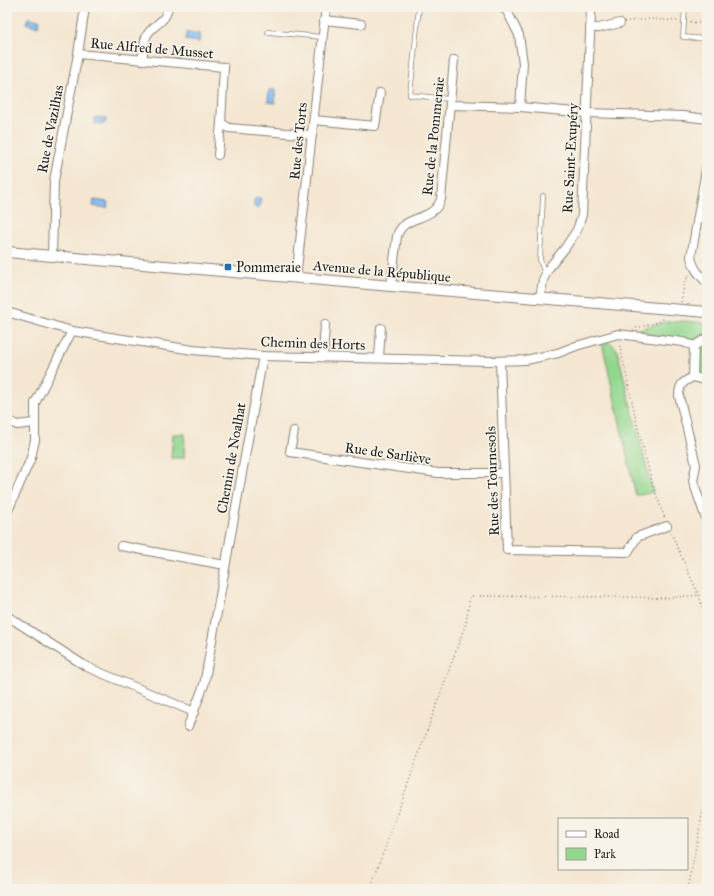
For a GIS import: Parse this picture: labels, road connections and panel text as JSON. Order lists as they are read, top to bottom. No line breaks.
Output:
{"streets":{"street":["Rue Alfred de Musset","Rue de Vazilhas","Rue de la Pommeraie","Rue des Torts","Rue Saint-Exupéry","Avenue de la République","Chemin des Horts","Rue de Sarliève","Chemin de Noalhat","Rue des Tournesols"]},"crossings":[["Rue Alfred de Musset","Rue de Vazilhas"],["Rue de Vazilhas","Avenue de la République"],["Rue de la Pommeraie","Avenue de la République"],["Rue des Torts","Avenue de la République"],["Rue Saint-Exupéry","Avenue de la République"],["Chemin des Horts","Chemin de Noalhat"],["Chemin des Horts","Rue des Tournesols"],["Rue de Sarliève","Rue des Tournesols"]],"places":{"transit":["Pommeraie"]},"legend":["Road","Park"]}
